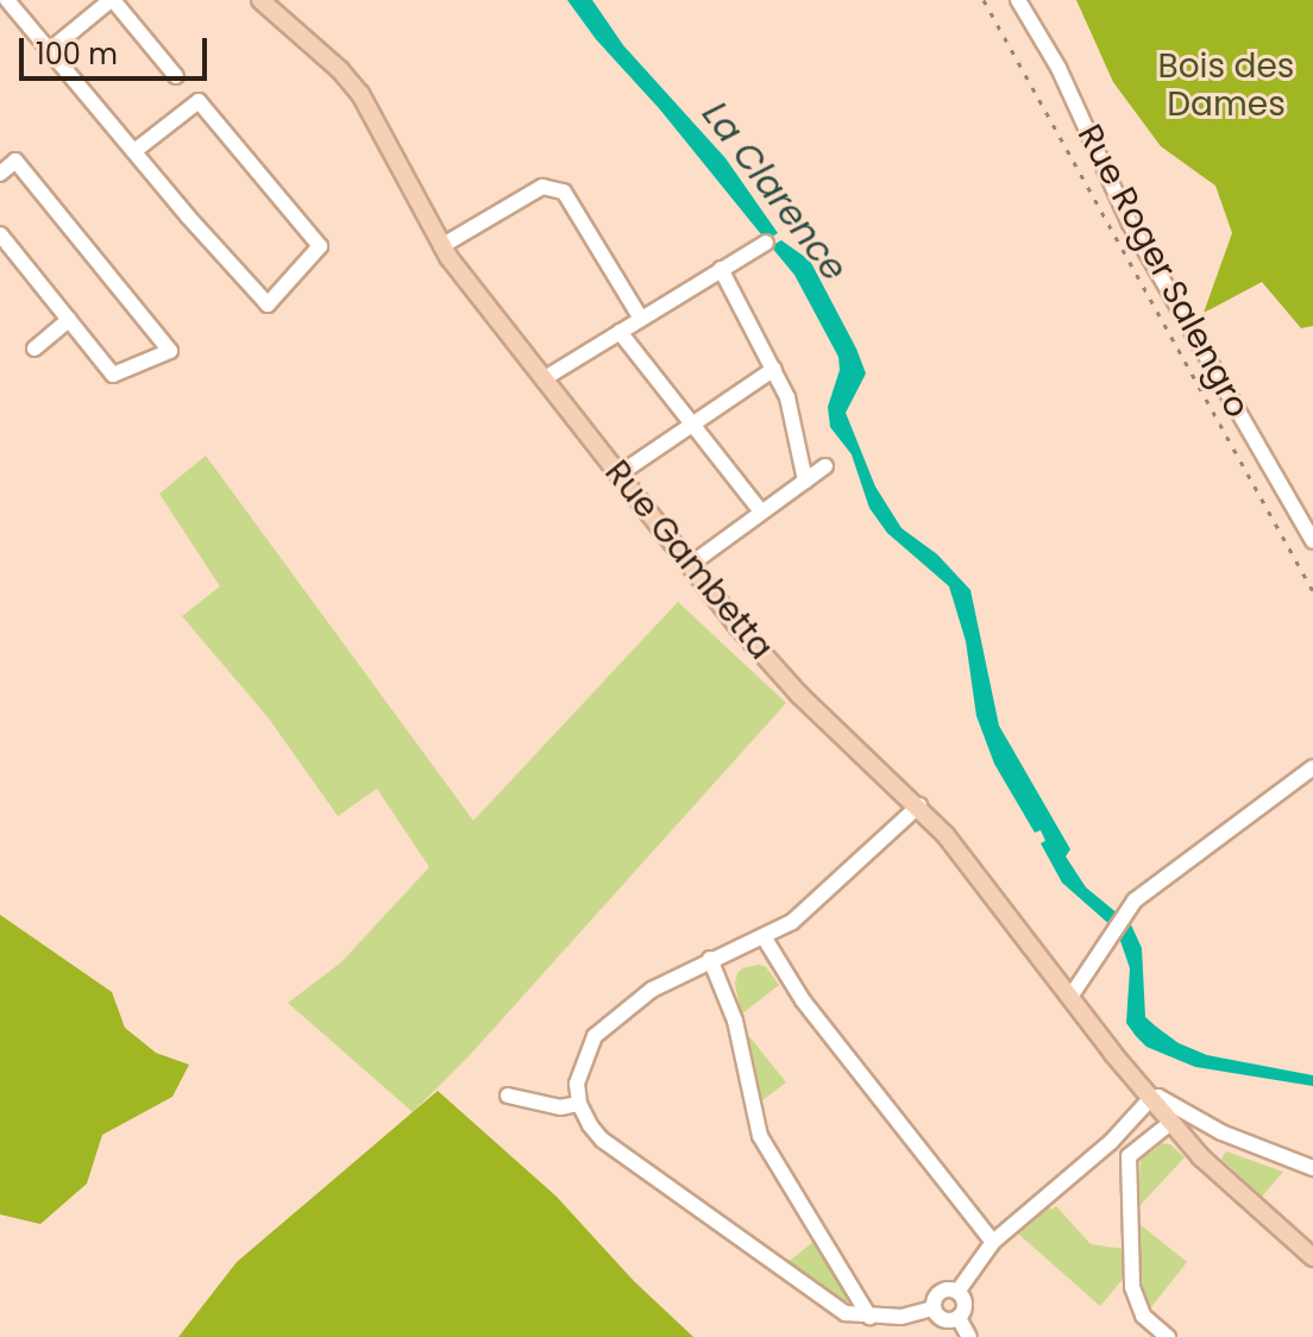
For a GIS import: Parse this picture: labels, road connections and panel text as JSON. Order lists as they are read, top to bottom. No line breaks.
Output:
{"streets":{"main road":["Rue Gambetta"],"street":["Rue Roger Salengro"]},"water":["La Clarence"],"parks":["Bois des Dames"],"scale_bar":"100 m"}
